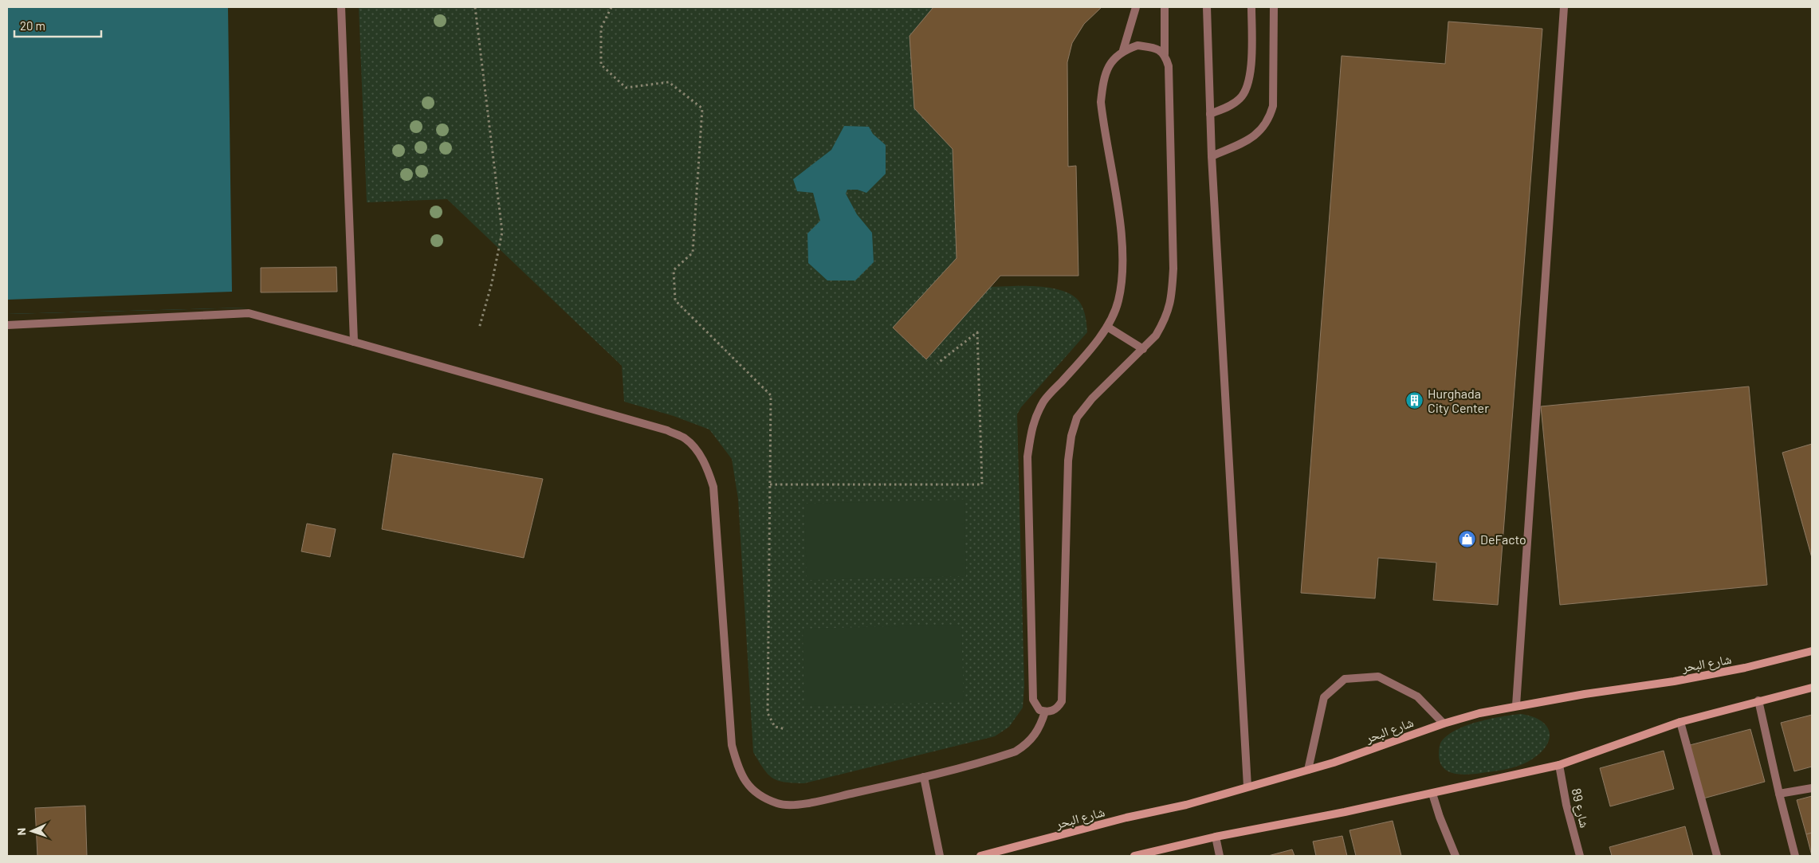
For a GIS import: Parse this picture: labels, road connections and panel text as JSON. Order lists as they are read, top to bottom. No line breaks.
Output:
{"streets":{"main road":["شارع البحر"],"street":["شارع 89"]},"places":{"building":["Hurghada City Center"],"shop":["DeFacto"]},"scale_bar":"20 m","north":"left"}
